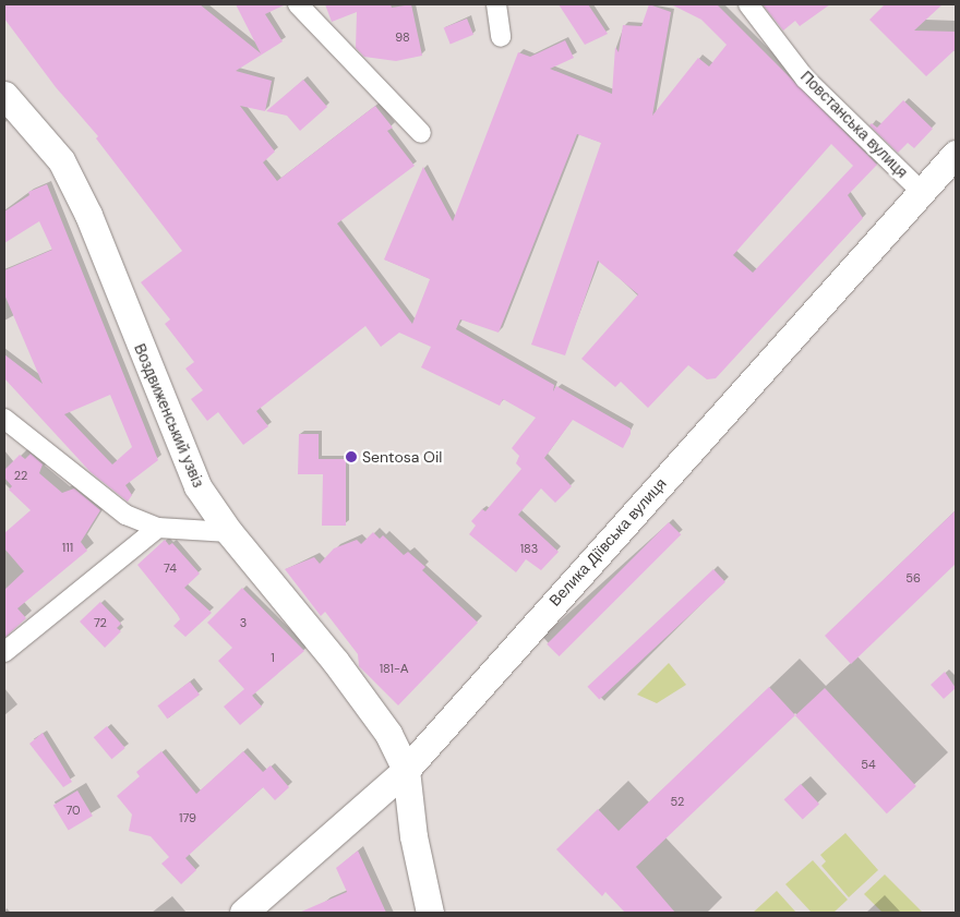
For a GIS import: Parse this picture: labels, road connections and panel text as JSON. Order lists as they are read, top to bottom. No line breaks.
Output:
{"streets":{"street":["Повстанська вулиця","Воздвиженський узвіз","Велика Діївська вулиця"]},"crossings":[["Повстанська вулиця","Велика Діївська вулиця"],["Воздвиженський узвіз","Велика Діївська вулиця"]],"places":["Sentosa Oil"],"house_numbers":["98","22","111","183","74","56","72","3","1","181-А","54","52","70","179"]}
